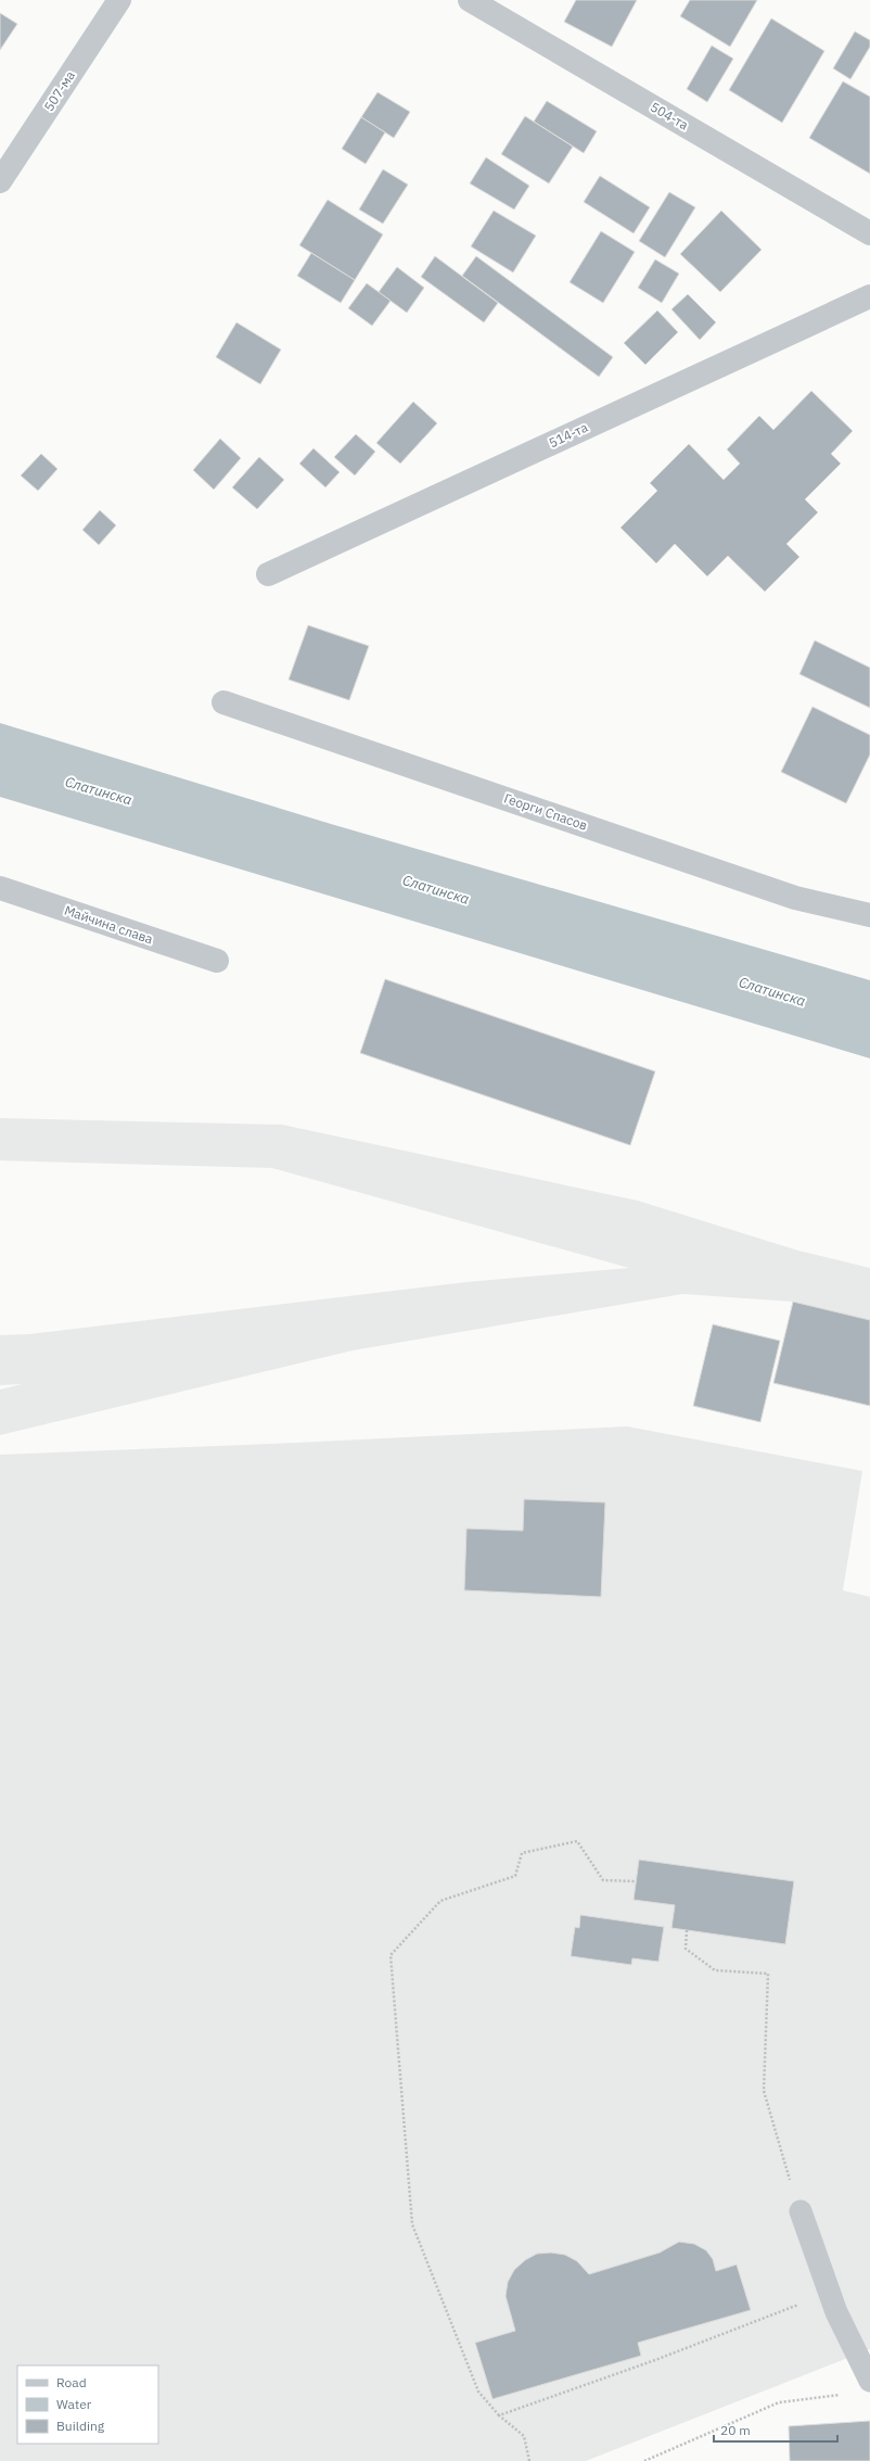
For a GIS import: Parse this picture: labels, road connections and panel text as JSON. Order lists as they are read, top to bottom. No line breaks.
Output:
{"streets":{"street":["507-ма","504-та","514-та","Георги Спасов","Майчина слава"]},"water":["Слатинска"],"legend":["Road","Water","Building"],"scale_bar":"20 m"}
